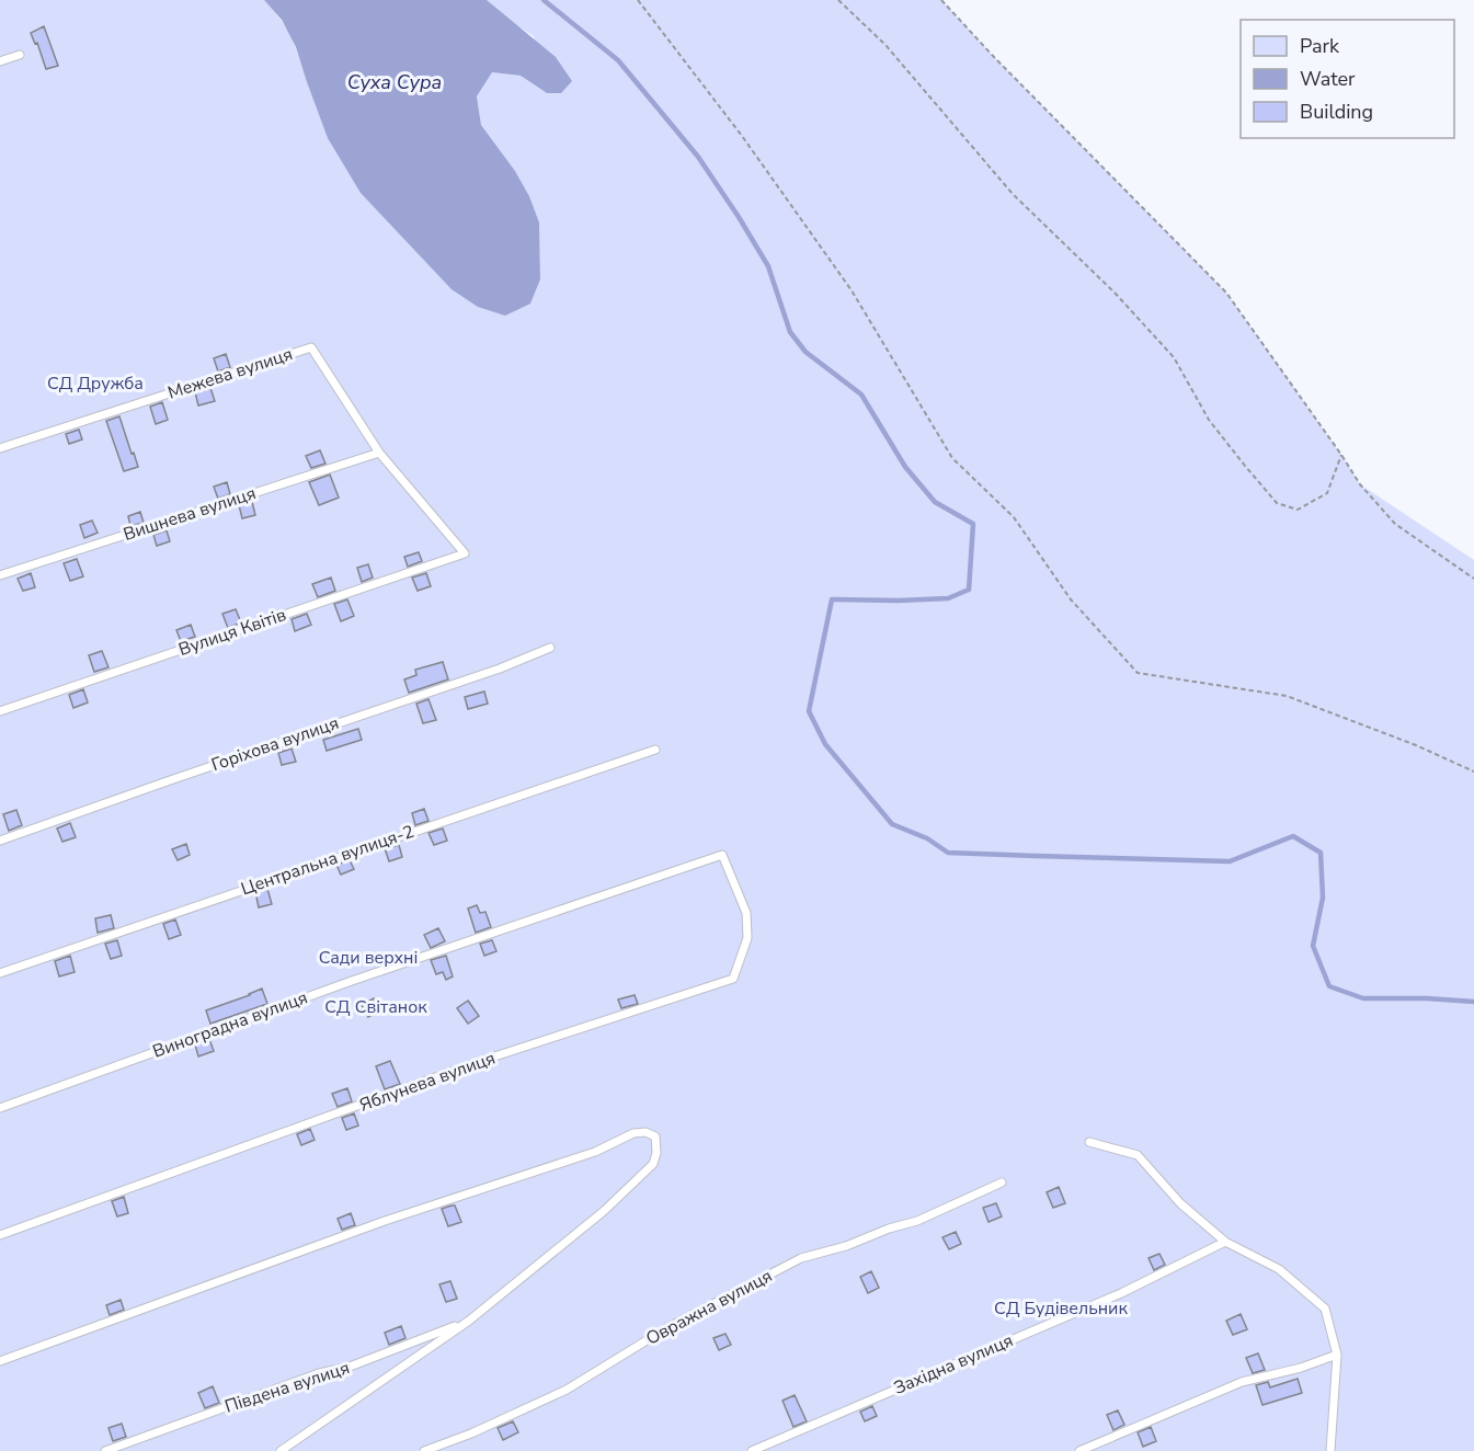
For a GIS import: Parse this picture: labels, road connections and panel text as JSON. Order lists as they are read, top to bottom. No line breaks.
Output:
{"streets":{"lane":["Межева вулиця","Вишнева вулиця","Вулиця Квітів","Горіхова вулиця","Центральна вулиця-2","Виноградна вулиця","Яблунева вулиця","Овражна вулиця","Західна вулиця","Південа вулиця"]},"crossings":[["Межева вулиця","Вишнева вулиця"],["Межева вулиця","Вулиця Квітів"],["Вишнева вулиця","Вулиця Квітів"],["Виноградна вулиця","Яблунева вулиця"]],"water":["Суха Сура"],"parks":["СД Дружба","Сади верхні","СД Світанок","СД Будівельник"],"legend":["Park","Water","Building"]}
